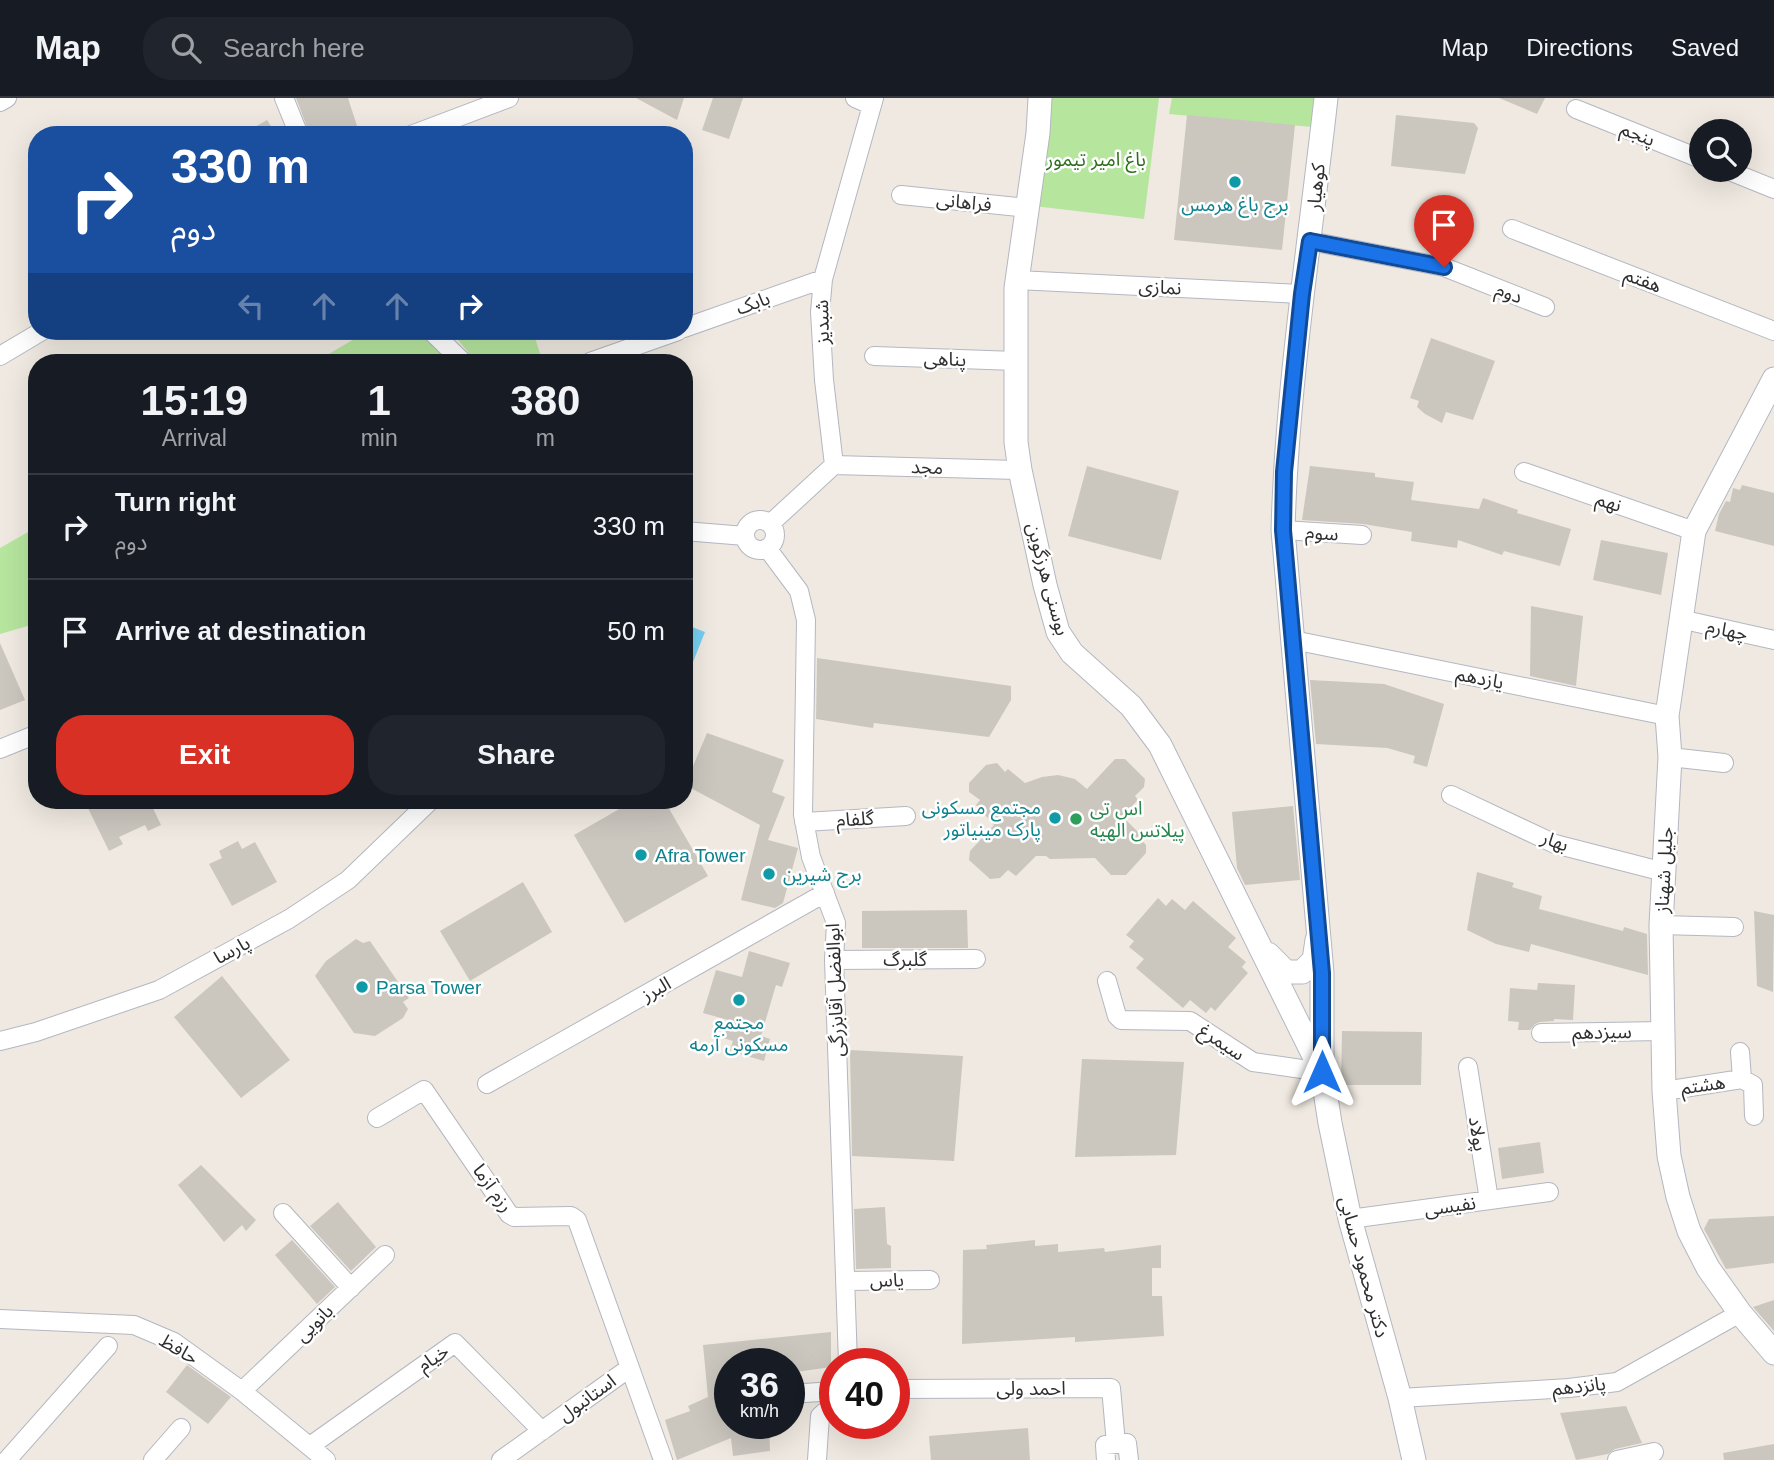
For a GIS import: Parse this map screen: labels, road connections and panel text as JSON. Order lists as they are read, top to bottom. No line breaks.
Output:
{"streets":{"street":["پنجم","کوهیار","فراهانی","هفتم","نمازی","دوم","بابک","شبدیز","پناهی","مجد","نهم","سوم","بوسنی هرزگوین","چهارم","یازدهم","گلفام","بهار","جلیل شهناز","پارسا","گلبرگ","البرز","ابوالفضل آقابزرگی","سیزدهم","سیمرغ","هشتم","پولاد","رزم آزما","نفیسی","دکتر محمود حسابی","یاس","بانویی","حافظ","خیام","پانزدهم","احمد ولی","استانبول"]},"crossings":[["کوهیار","نمازی"],["کوهیار","دوم"],["کوهیار","سوم"],["کوهیار","بوسنی هرزگوین"],["کوهیار","یازدهم"],["کوهیار","سیمرغ"],["کوهیار","دکتر محمود حسابی"],["فراهانی","بوسنی هرزگوین"],["نمازی","بوسنی هرزگوین"],["بابک","شبدیز"],["شبدیز","مجد"],["پناهی","بوسنی هرزگوین"],["مجد","بوسنی هرزگوین"],["نهم","جلیل شهناز"],["بوسنی هرزگوین","سیمرغ"],["بوسنی هرزگوین","دکتر محمود حسابی"],["چهارم","جلیل شهناز"],["یازدهم","جلیل شهناز"],["گلفام","ابوالفضل آقابزرگی"],["بهار","جلیل شهناز"],["جلیل شهناز","سیزدهم"],["جلیل شهناز","هشتم"],["جلیل شهناز","پانزدهم"],["گلبرگ","ابوالفضل آقابزرگی"],["البرز","ابوالفضل آقابزرگی"],["ابوالفضل آقابزرگی","یاس"],["سیمرغ","دکتر محمود حسابی"],["پولاد","نفیسی"],["رزم آزما","استانبول"],["نفیسی","دکتر محمود حسابی"],["دکتر محمود حسابی","پانزدهم"],["بانویی","حافظ"],["حافظ","خیام"],["خیام","استانبول"]],"parks":["باغ امیر تیمور"],"places":["برج باغ هرمس","مجتمع مسکونی پارک مینیاتور","اس تی پیلاتس الهیه","Afra Tower","برج شیرین","Parsa Tower","مجتمع مسکونی آرمه"],"page":{"header":"Map","search":"Search here","nav":["Map","Directions","Saved"],"turn":["330 m","دوم"],"eta":["15:19","Arrival","1","min","380","m"],"list":[{"name":"Turn right","note":"دوم","value":"330 m"},{"name":"Arrive at destination","value":"50 m"}],"buttons":["Exit","Share"],"speed":"36 km/h","limit":"40"}}
